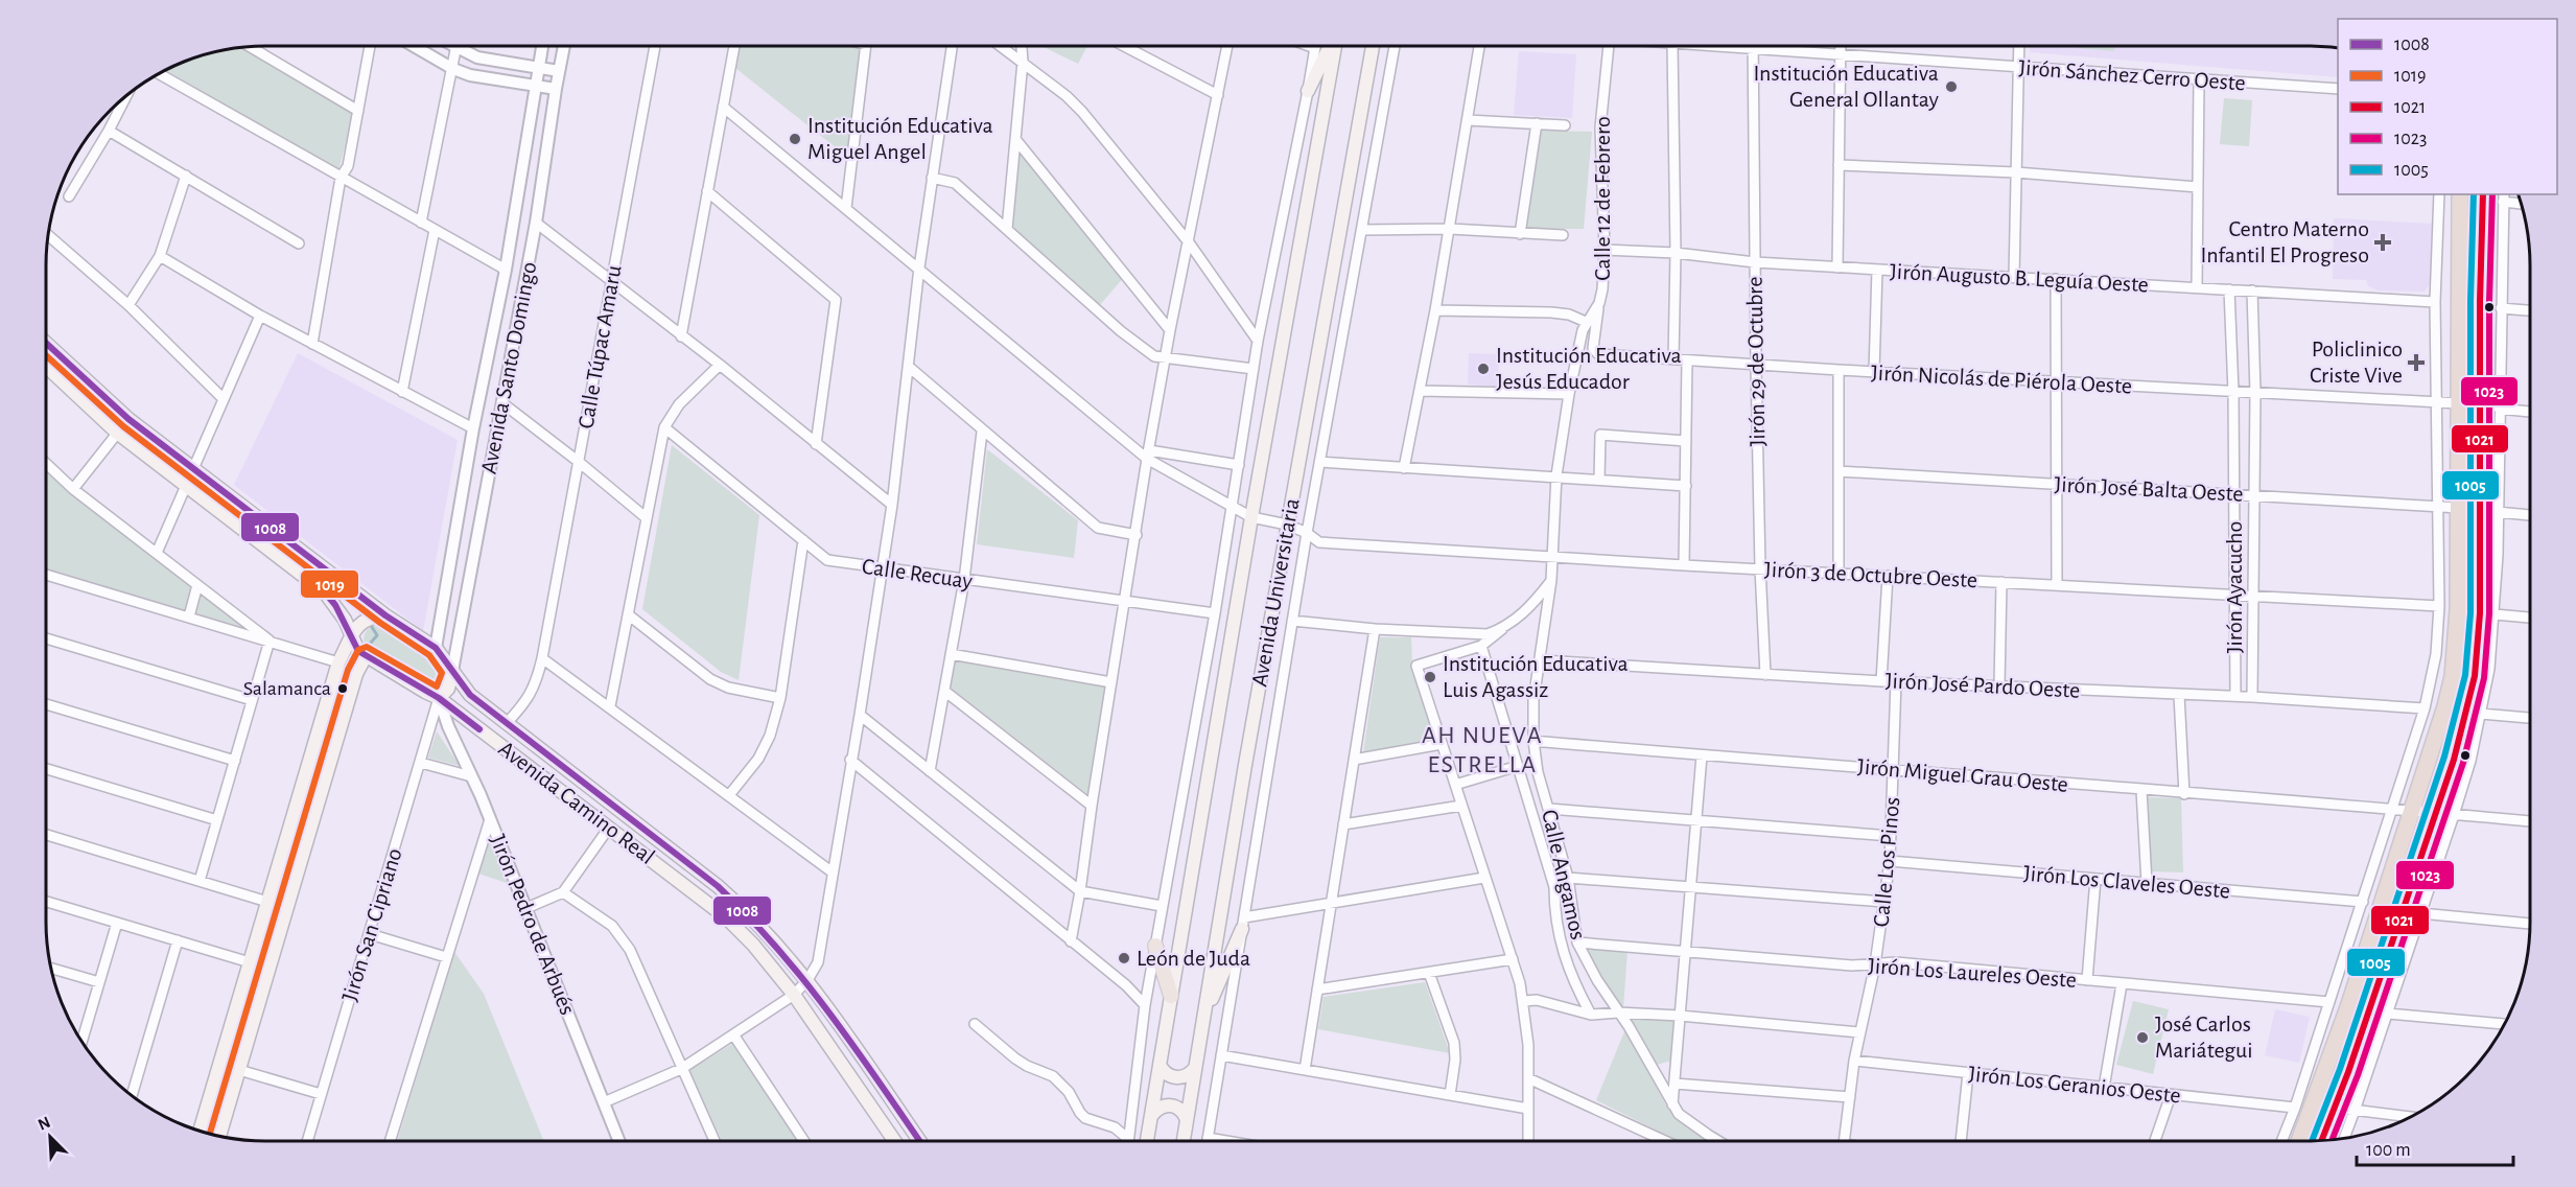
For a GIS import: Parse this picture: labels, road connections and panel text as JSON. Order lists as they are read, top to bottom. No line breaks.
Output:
{"streets":{"main road":["Avenida Santo Domingo","Avenida Universitaria","Avenida Camino Real"],"street":["Jirón Sánchez Cerro Oeste","Calle 12 de Febrero","Jirón Augusto B. Leguía Oeste","Calle Túpac Amaru","Jirón 29 de Octubre","Jirón Nicolás de Piérola Oeste","Jirón José Balta Oeste","Calle Recuay","Jirón 3 de Octubre Oeste","Jirón Ayacucho","Jirón José Pardo Oeste","Jirón Miguel Grau Oeste","Calle Los Pinos","Calle Angamos","Jirón Los Claveles Oeste","Jirón San Cipriano","Jirón Pedro de Arbués","Jirón Los Laureles Oeste","Jirón Los Geranios Oeste"]},"crossings":[["Jirón Sánchez Cerro Oeste","Jirón 29 de Octubre"],["Calle 12 de Febrero","Jirón Augusto B. Leguía Oeste"],["Calle 12 de Febrero","Jirón Nicolás de Piérola Oeste"],["Calle 12 de Febrero","Jirón 3 de Octubre Oeste"],["Calle 12 de Febrero","Calle Angamos"],["Jirón Augusto B. Leguía Oeste","Jirón 29 de Octubre"],["Jirón Augusto B. Leguía Oeste","Jirón Ayacucho"],["Calle Túpac Amaru","Avenida Camino Real"],["Jirón 29 de Octubre","Jirón Nicolás de Piérola Oeste"],["Jirón 29 de Octubre","Jirón 3 de Octubre Oeste"],["Jirón 29 de Octubre","Jirón José Pardo Oeste"],["Avenida Santo Domingo","Avenida Camino Real"],["Avenida Santo Domingo","Jirón San Cipriano"],["Avenida Santo Domingo","Jirón Pedro de Arbués"],["Jirón Nicolás de Piérola Oeste","Jirón Ayacucho"],["Jirón José Balta Oeste","Jirón Ayacucho"],["Jirón 3 de Octubre Oeste","Jirón Ayacucho"],["Jirón 3 de Octubre Oeste","Avenida Universitaria"],["Jirón Ayacucho","Jirón José Pardo Oeste"],["Jirón José Pardo Oeste","Calle Los Pinos"],["Jirón José Pardo Oeste","Calle Angamos"],["Jirón Miguel Grau Oeste","Calle Los Pinos"],["Jirón Miguel Grau Oeste","Calle Angamos"],["Avenida Camino Real","Jirón San Cipriano"],["Avenida Camino Real","Jirón Pedro de Arbués"],["Calle Los Pinos","Jirón Los Claveles Oeste"],["Calle Los Pinos","Jirón Los Laureles Oeste"],["Calle Los Pinos","Jirón Los Geranios Oeste"],["Calle Angamos","Jirón Los Laureles Oeste"],["Jirón San Cipriano","Jirón Pedro de Arbués"]],"districts":["AH NUEVA ESTRELLA"],"places":{"other":["Institución Educativa General Ollantay","Institución Educativa Miguel Angel","Institución Educativa Jesús Educador","Institución Educativa Luis Agassiz","Salamanca","León de Juda","José Carlos Mariátegui"],"health":["Centro Materno Infantil El Progreso","Policlinico Criste Vive"]},"lines":["transit line 1021","transit line 1023","transit line 1005","transit line 1008","transit line 1019"],"legend":["1008","1019","1021","1023","1005"],"scale_bar":"100 m","north":"top left"}
